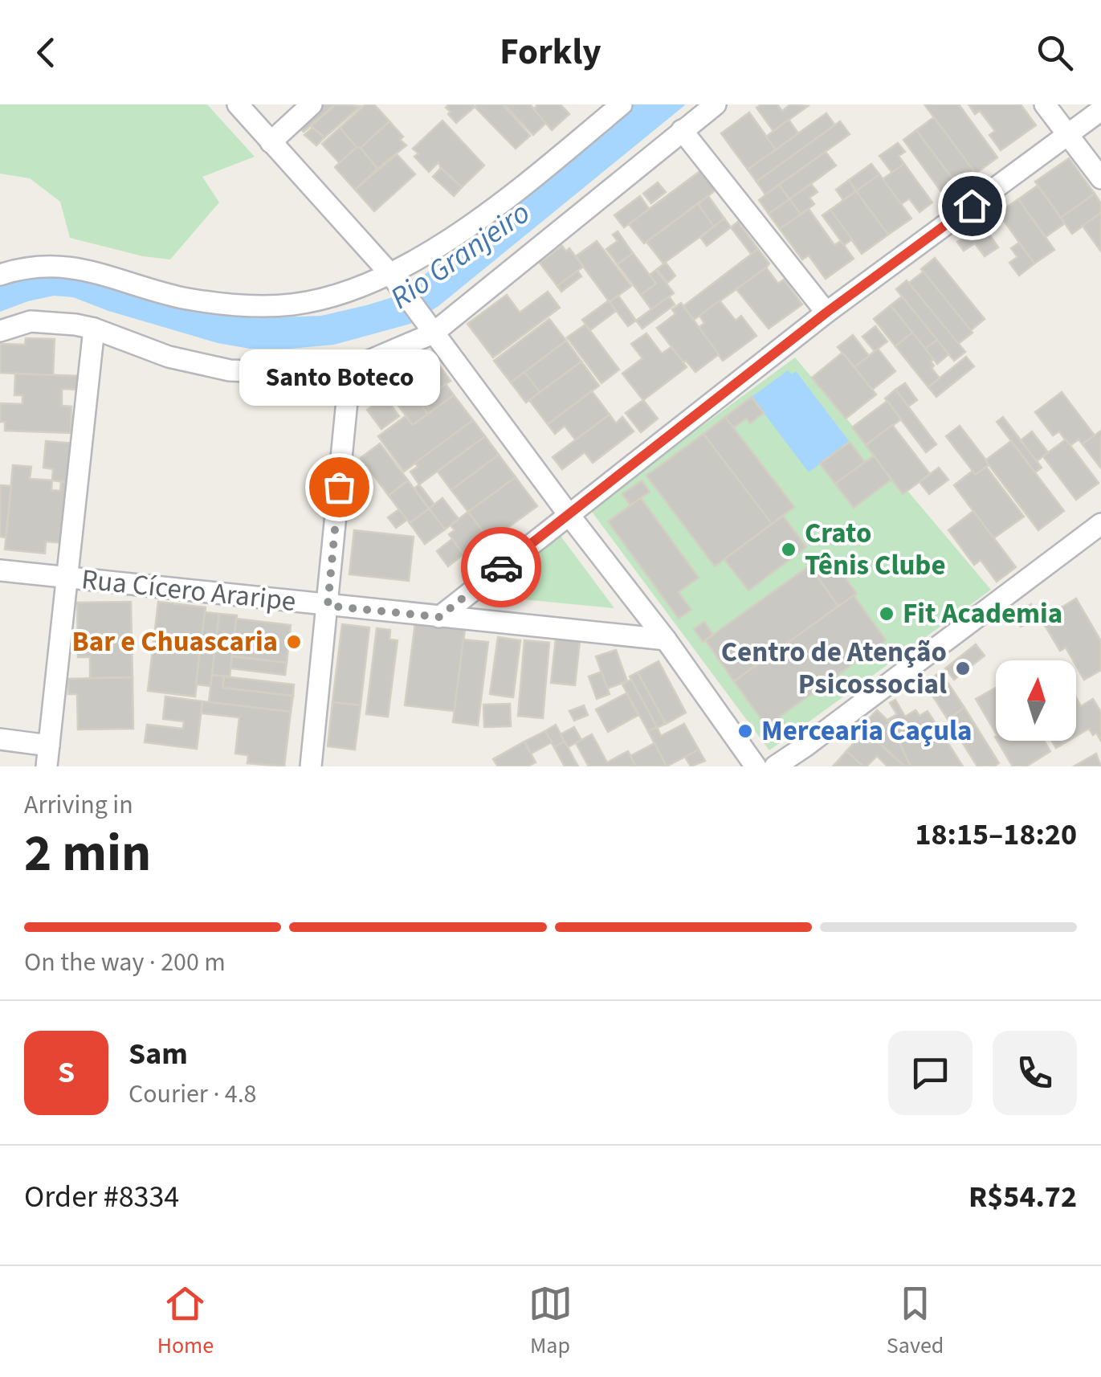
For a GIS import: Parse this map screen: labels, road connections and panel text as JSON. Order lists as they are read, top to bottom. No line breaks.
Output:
{"streets":{"street":["Rua Cícero Araripe"]},"water":["Rio Granjeiro"],"places":["Santo Boteco","Crato Tênis Clube","Fit Academia","Bar e Chuascaria","Centro de Atenção Psicossocial","Mercearia Caçula"],"north":"top","page":{"header":"Forkly","bubble":"Santo Boteco","heading":["2 min","Arriving in","18:15–18:20"],"panel":["Sam","Courier · 4.8","Order #8334","R$54.72"],"bar":"On the way · 200 m","round":"S","tabs":["Home","Map","Saved"]}}
